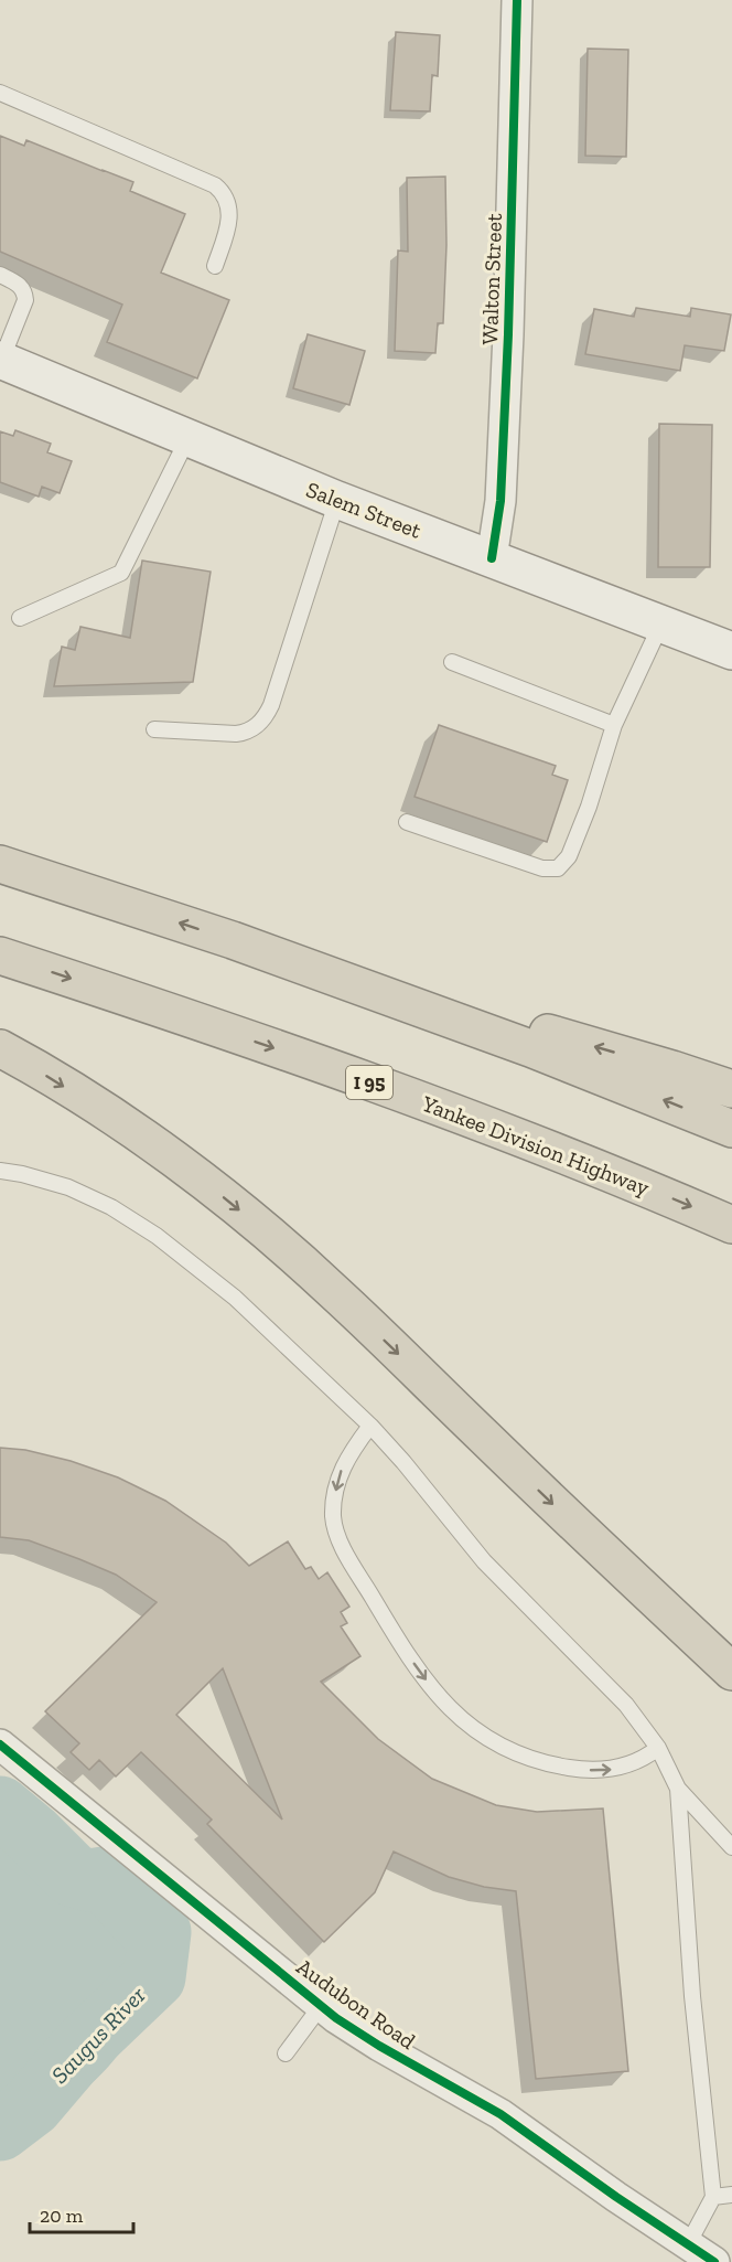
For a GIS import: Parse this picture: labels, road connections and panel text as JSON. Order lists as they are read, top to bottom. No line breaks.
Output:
{"streets":{"highway":["I 95","Yankee Division Highway"],"main road":["Salem Street"],"street":["Walton Street","Audubon Road"]},"crossings":[["Walton Street","Salem Street"]],"water":["Saugus River"],"scale_bar":"20 m"}
